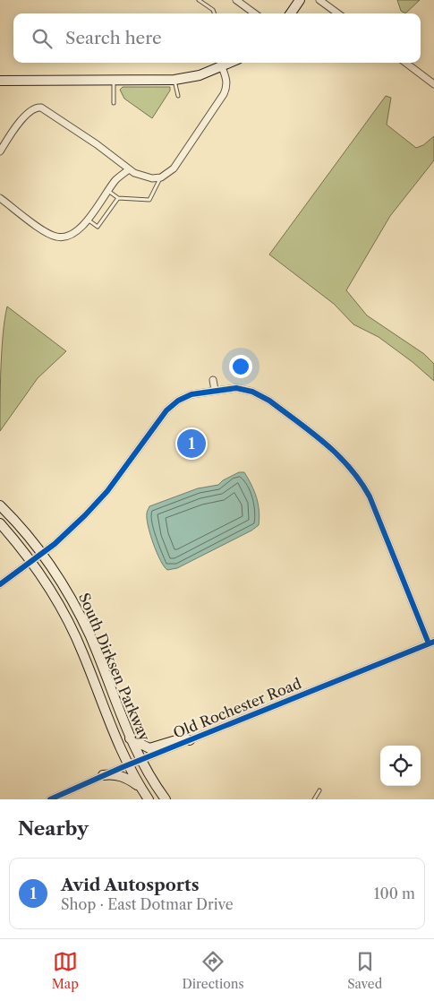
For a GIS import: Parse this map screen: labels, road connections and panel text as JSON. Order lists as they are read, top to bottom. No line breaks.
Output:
{"streets":{"main road":["South Dirksen Parkway"],"street":["Old Rochester Road"]},"crossings":[["South Dirksen Parkway","Old Rochester Road"]],"page":{"search":"Search here","pins":"1","heading":"Nearby","list":[{"mark":"1","name":"Avid Autosports","note":"Shop · East Dotmar Drive","value":"100 m"}],"nav":["Map","Directions","Saved"]}}
